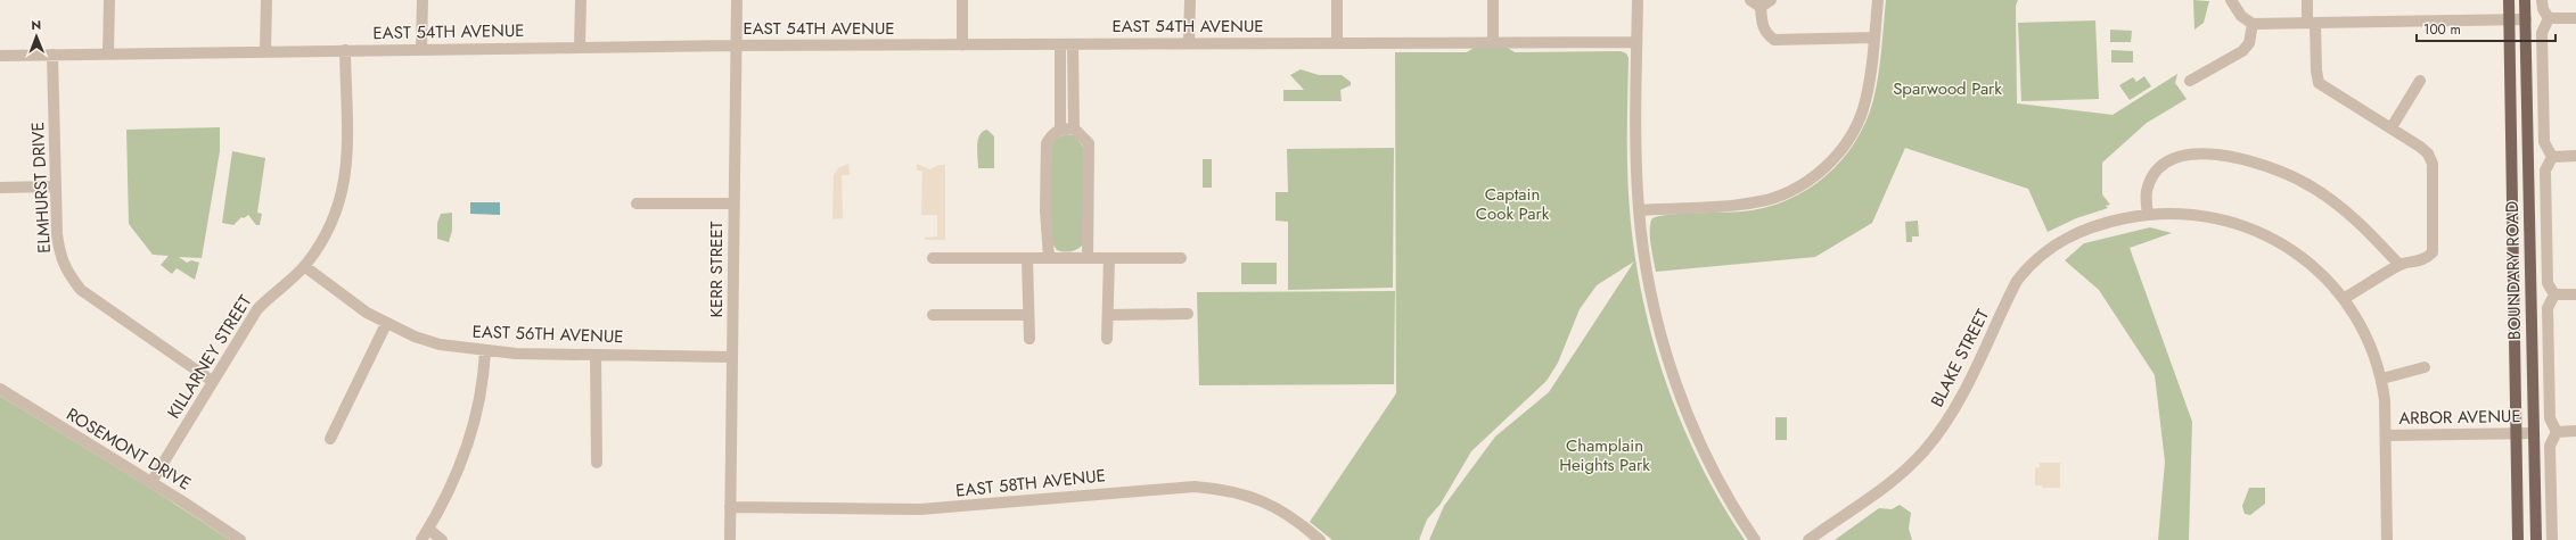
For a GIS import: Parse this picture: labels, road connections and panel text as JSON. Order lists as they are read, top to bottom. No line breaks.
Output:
{"streets":{"main road":["BOUNDARY ROAD"],"street":["EAST 54TH AVENUE","ELMHURST DRIVE","KERR STREET","EAST 56TH AVENUE","KILLARNEY STREET","BLAKE STREET","ARBOR AVENUE","ROSEMONT DRIVE","EAST 58TH AVENUE"]},"crossings":[["EAST 54TH AVENUE","ELMHURST DRIVE"],["EAST 54TH AVENUE","KERR STREET"],["EAST 54TH AVENUE","KILLARNEY STREET"],["ELMHURST DRIVE","KILLARNEY STREET"],["KERR STREET","EAST 56TH AVENUE"],["KERR STREET","EAST 58TH AVENUE"],["BOUNDARY ROAD","ARBOR AVENUE"],["EAST 56TH AVENUE","KILLARNEY STREET"],["KILLARNEY STREET","ROSEMONT DRIVE"],["BLAKE STREET","ARBOR AVENUE"]],"parks":["Sparwood Park","Captain Cook Park","Champlain Heights Park"],"scale_bar":"100 m","north":"top"}
